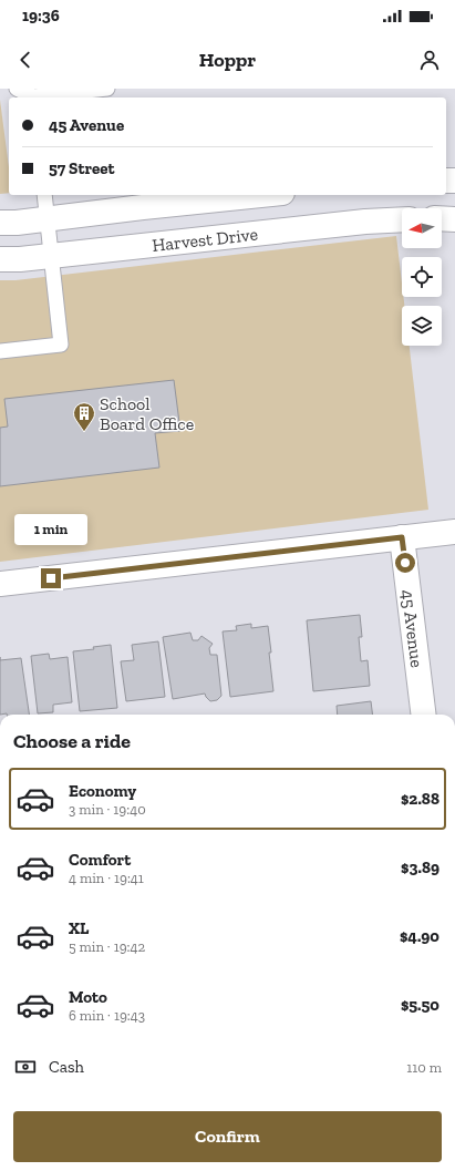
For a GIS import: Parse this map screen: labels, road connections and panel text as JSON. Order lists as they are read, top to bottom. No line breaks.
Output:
{"streets":{"street":["Harvest Drive","45 Avenue"]},"places":{"building":["School Board Office"]},"north":"left","page":{"status":"19:36","header":"Hoppr","banner":["45 Avenue","57 Street"],"bubble":"1 min","heading":"Choose a ride","list":[{"name":"Economy","note":"3 min · 19:40","value":"$2.88"},{"name":"Comfort","note":"4 min · 19:41","value":"$3.89"},{"name":"XL","note":"5 min · 19:42","value":"$4.90"},{"name":"Moto","note":"6 min · 19:43","value":"$5.50"}],"pay":["Cash","110 m"],"buttons":"Confirm"}}
